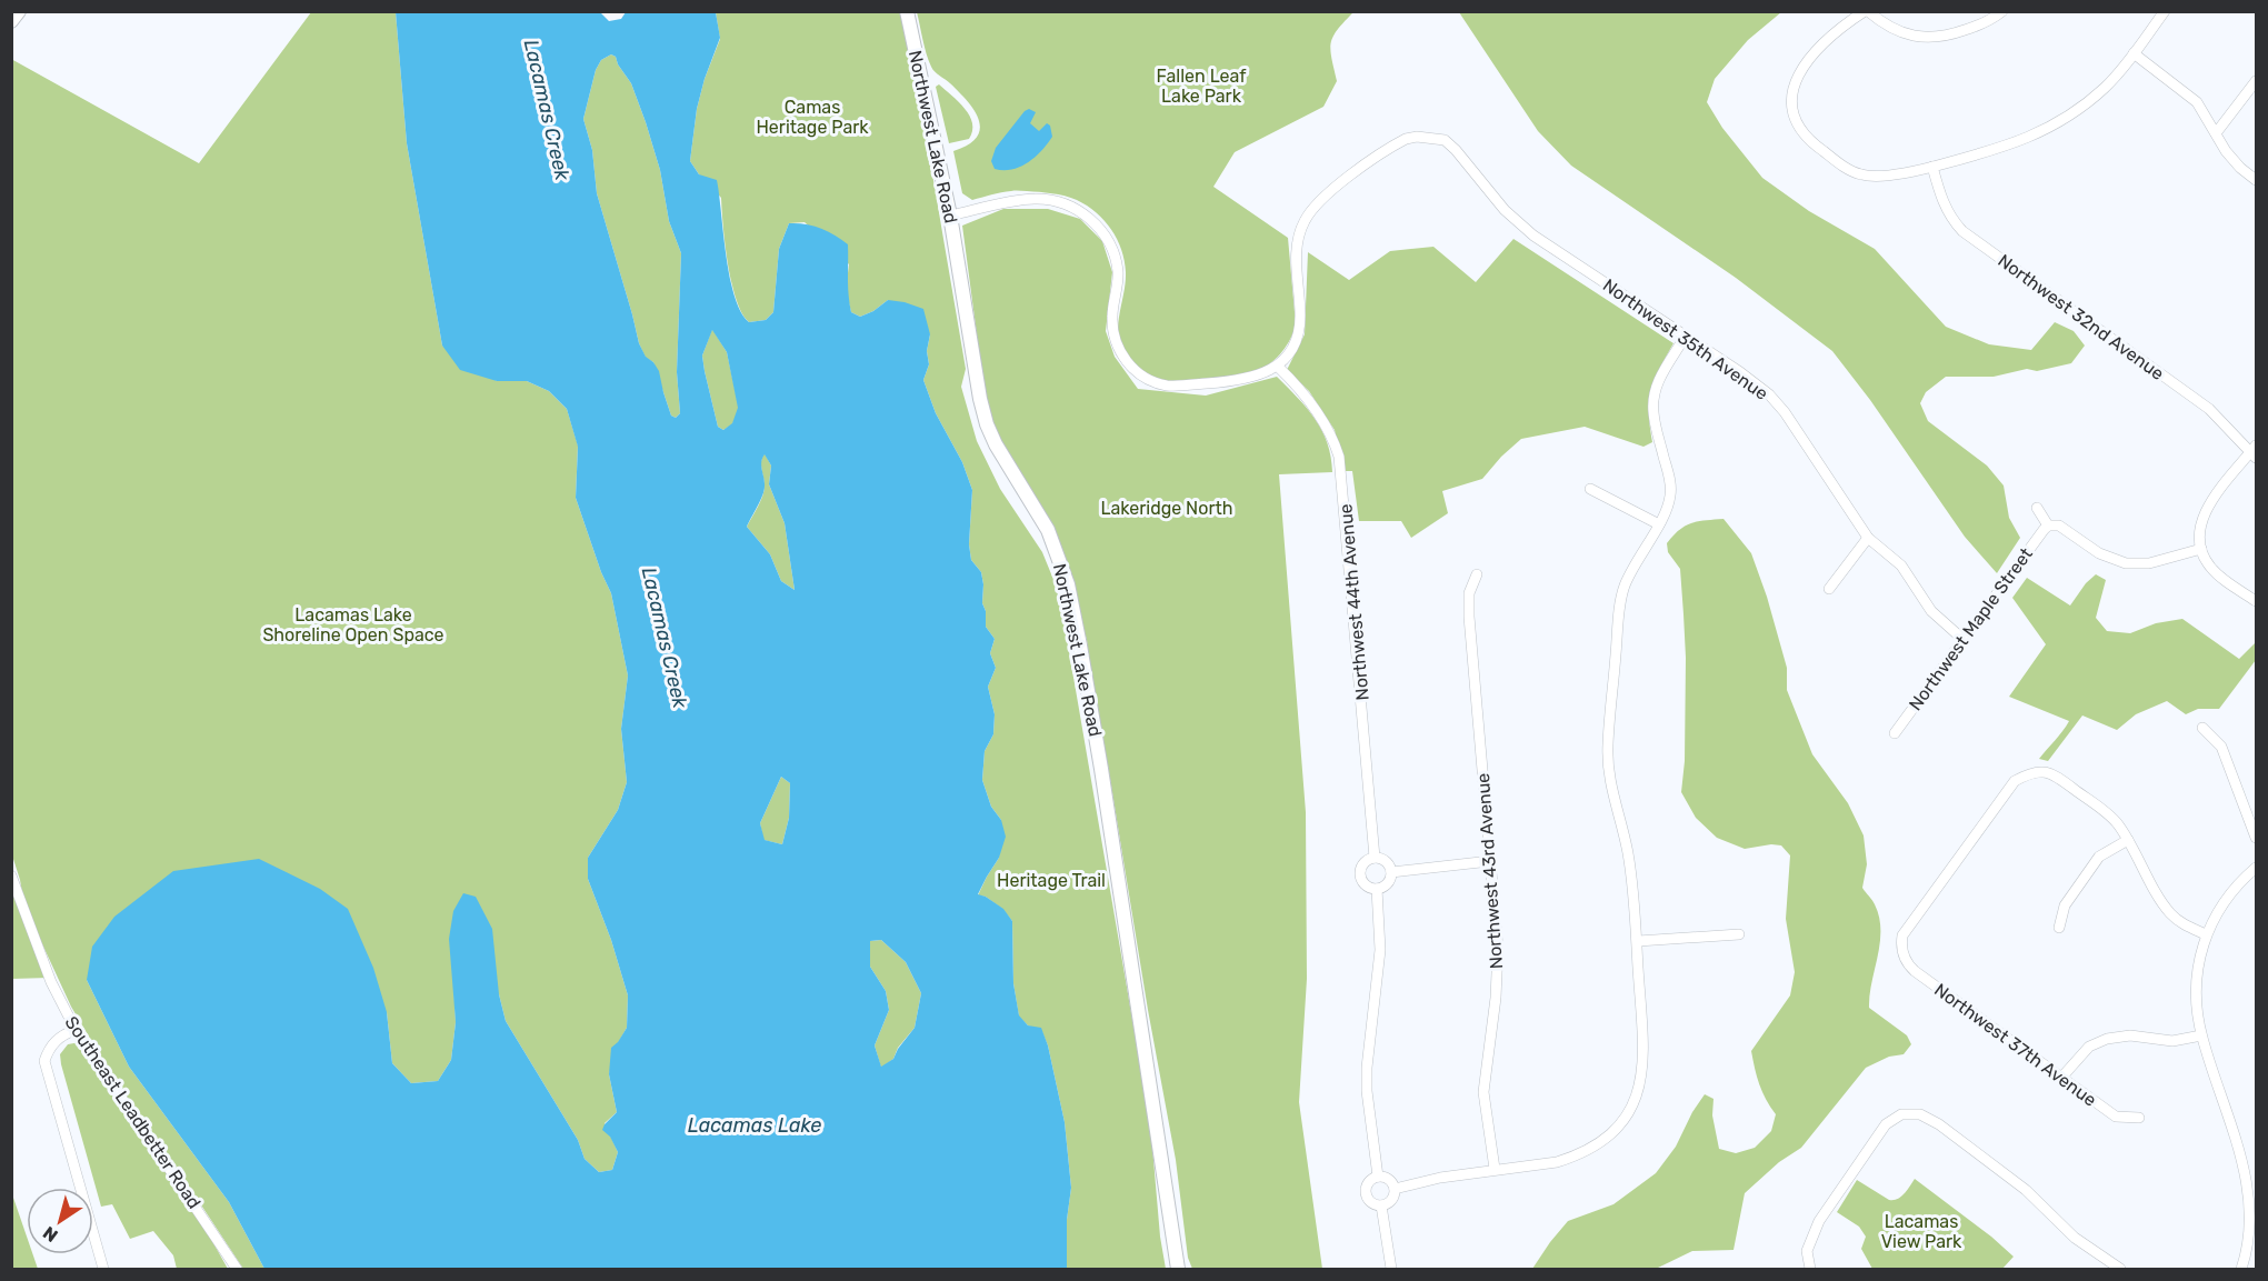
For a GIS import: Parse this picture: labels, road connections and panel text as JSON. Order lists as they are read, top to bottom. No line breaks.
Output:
{"streets":{"main road":["Northwest Lake Road"],"street":["Northwest 32nd Avenue","Northwest 35th Avenue","Northwest 44th Avenue","Northwest Maple Street","Northwest 43rd Avenue","Northwest 37th Avenue","Southeast Leadbetter Road"]},"crossings":[["Northwest 35th Avenue","Northwest 44th Avenue"],["Northwest 35th Avenue","Northwest Maple Street"]],"water":["Lacamas Creek","Lacamas Lake"],"parks":["Fallen Leaf Lake Park","Camas Heritage Park","Lakeridge North","Lacamas Lake Shoreline Open Space","Heritage Trail","Lacamas View Park"],"north":"bottom left"}
